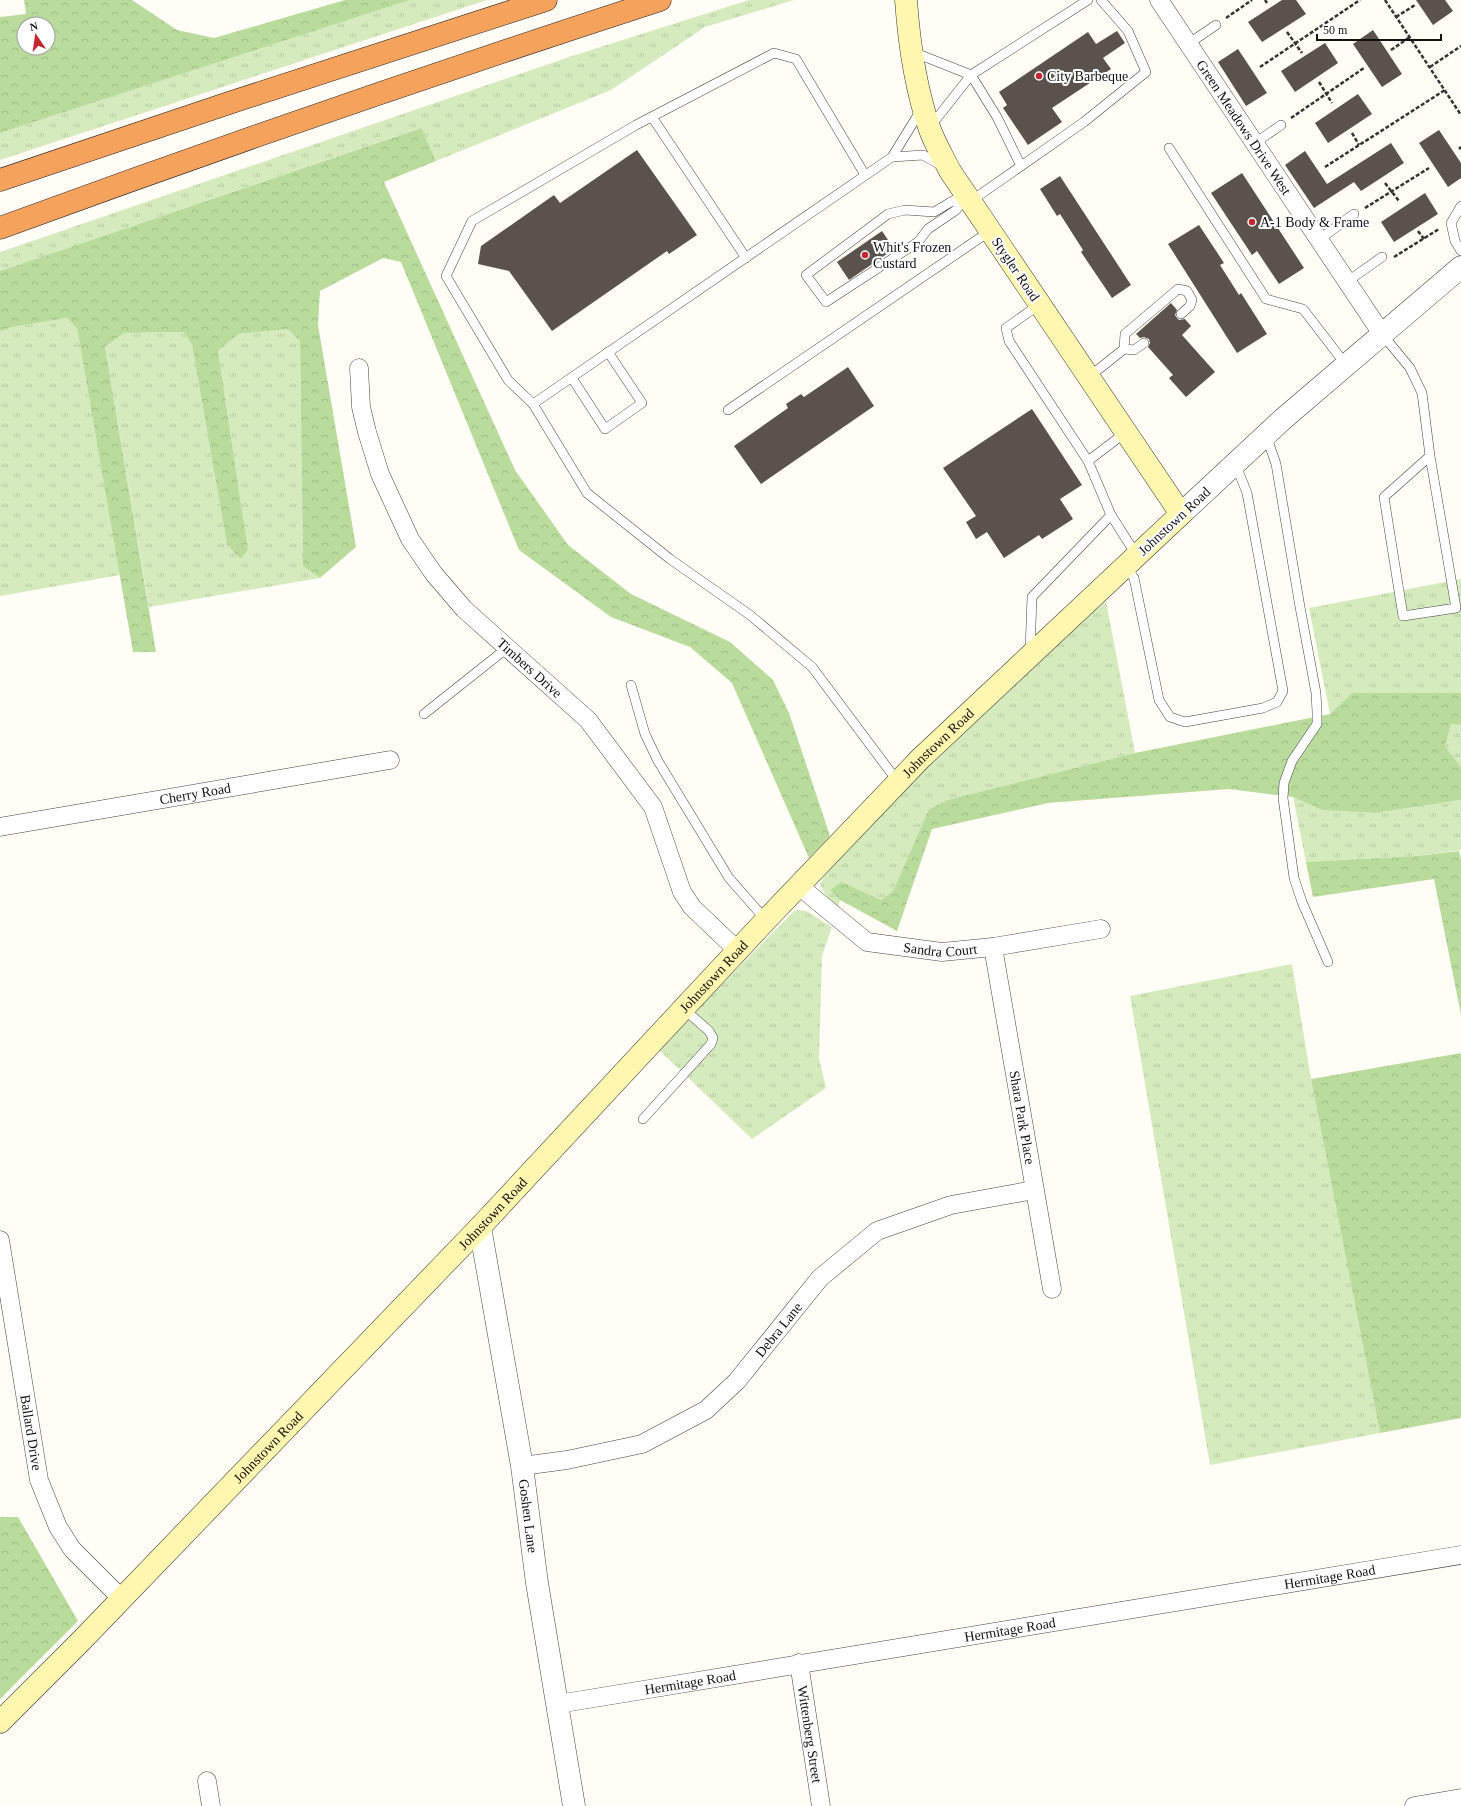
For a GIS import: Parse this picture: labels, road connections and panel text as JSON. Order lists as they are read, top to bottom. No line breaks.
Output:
{"streets":{"main road":["Stygler Road","Johnstown Road"],"street":["Green Meadows Drive West","Timbers Drive","Cherry Road","Sandra Court","Shara Park Place","Debra Lane","Ballard Drive","Goshen Lane","Hermitage Road","Wittenberg Street"]},"crossings":[["Green Meadows Drive West","Johnstown Road"],["Stygler Road","Johnstown Road"],["Johnstown Road","Timbers Drive"],["Johnstown Road","Sandra Court"],["Johnstown Road","Ballard Drive"],["Johnstown Road","Goshen Lane"],["Sandra Court","Shara Park Place"],["Shara Park Place","Debra Lane"],["Debra Lane","Goshen Lane"],["Goshen Lane","Hermitage Road"],["Hermitage Road","Wittenberg Street"]],"places":["City Barbeque","A-1 Body & Frame","Whit's Frozen Custard"],"scale_bar":"50 m","north":"top"}
